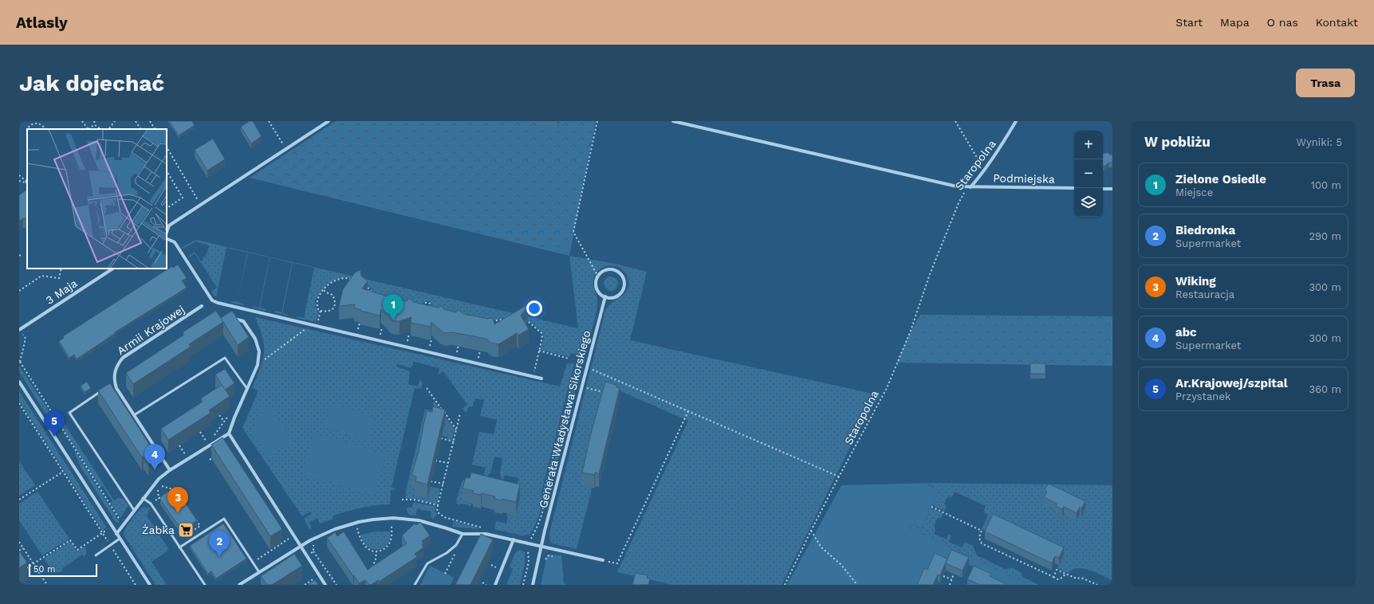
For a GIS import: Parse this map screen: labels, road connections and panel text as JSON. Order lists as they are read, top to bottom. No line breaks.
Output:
{"streets":{"street":["Staropolna","Podmiejska","3 Maja","Armii Krajowej","Generała Władysława Sikorskiego"]},"crossings":[["Staropolna","Podmiejska"]],"places":{"supermarket":["Żabka"]},"scale_bar":"50 m","page":{"header":"Atlasly","nav":["Start","Mapa","O nas","Kontakt"],"buttons":"Trasa","title":"Jak dojechać","heading":["W pobliżu","Wyniki: 5"],"map_buttons":["+","−"],"list":[{"mark":"1","name":"Zielone Osiedle","note":"Miejsce","value":"100 m"},{"mark":"2","name":"Biedronka","note":"Supermarket","value":"290 m"},{"mark":"3","name":"Wiking","note":"Restauracja","value":"300 m"},{"mark":"4","name":"abc","note":"Supermarket","value":"300 m"},{"mark":"5","name":"Ar.Krajowej/szpital","note":"Przystanek","value":"360 m"}],"pins":["1","5","4","3","2"],"scale":"50 m"}}
